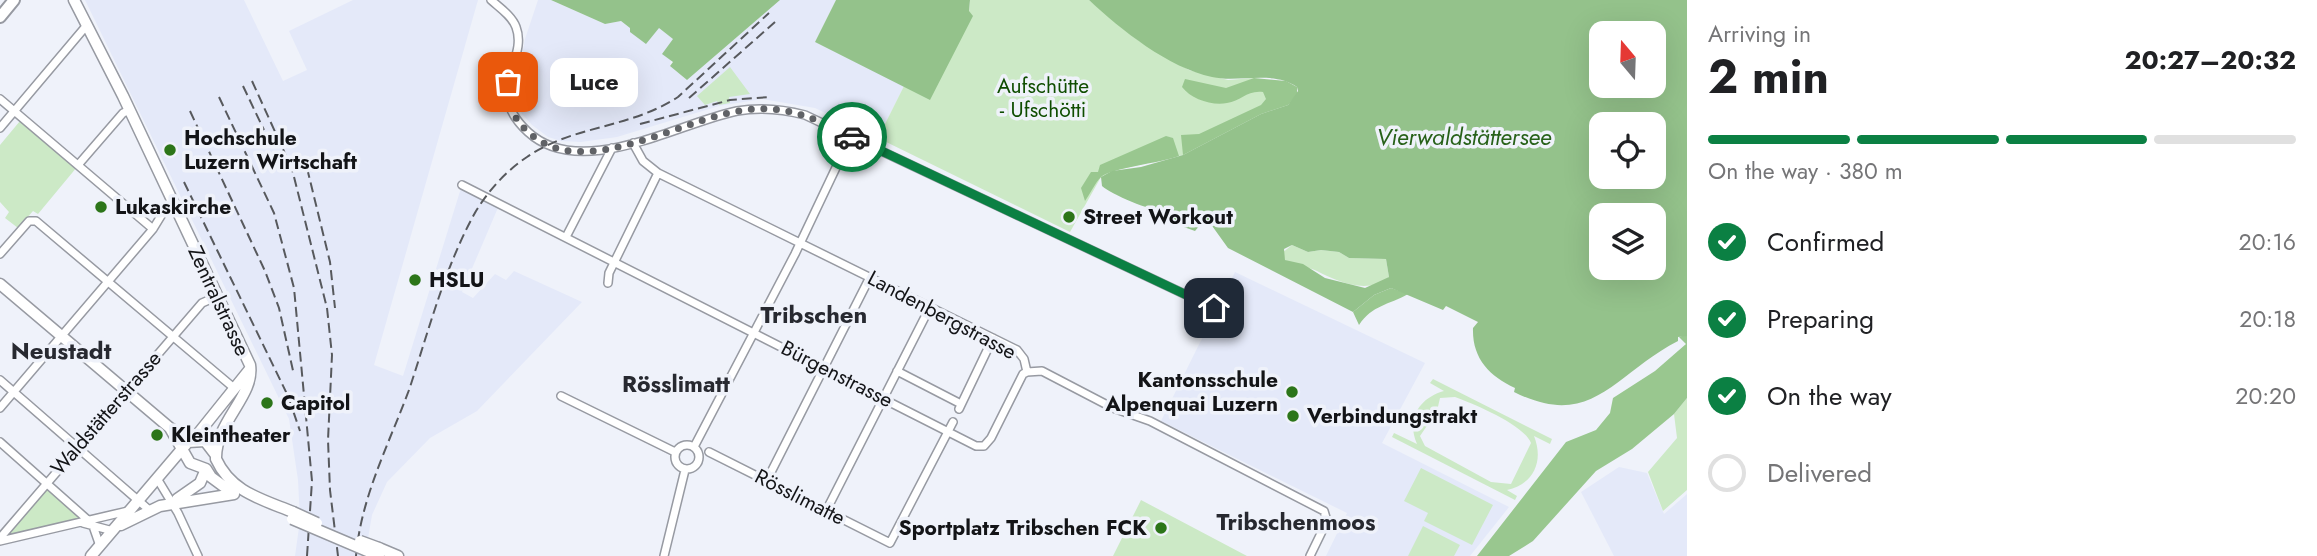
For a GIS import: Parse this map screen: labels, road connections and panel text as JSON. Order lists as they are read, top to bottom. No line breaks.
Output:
{"streets":{"main road":["Zentralstrasse"],"street":["Landenbergstrasse","Bürgenstrasse","Waldstätterstrasse","Rösslimatte"]},"crossings":[["Zentralstrasse","Waldstätterstrasse"],["Landenbergstrasse","Bürgenstrasse"],["Bürgenstrasse","Rösslimatte"]],"districts":["Tribschen","Neustadt","Rösslimatt","Tribschenmoos"],"water":["Vierwaldstättersee"],"parks":["Aufschütte - Ufschötti"],"places":["Luce","Hochschule Luzern Wirtschaft","Lukaskirche","Street Workout","HSLU","Kantonsschule Alpenquai Luzern","Capitol","Verbindungstrakt","Kleintheater","Sportplatz Tribschen FCK"],"north":"top","page":{"heading":["2 min","Arriving in","20:27–20:32"],"bubble":"Luce","bar":"On the way · 380 m","list":[["Confirmed","20:16"],["Preparing","20:18"],["On the way","20:20"],"Delivered"]}}
